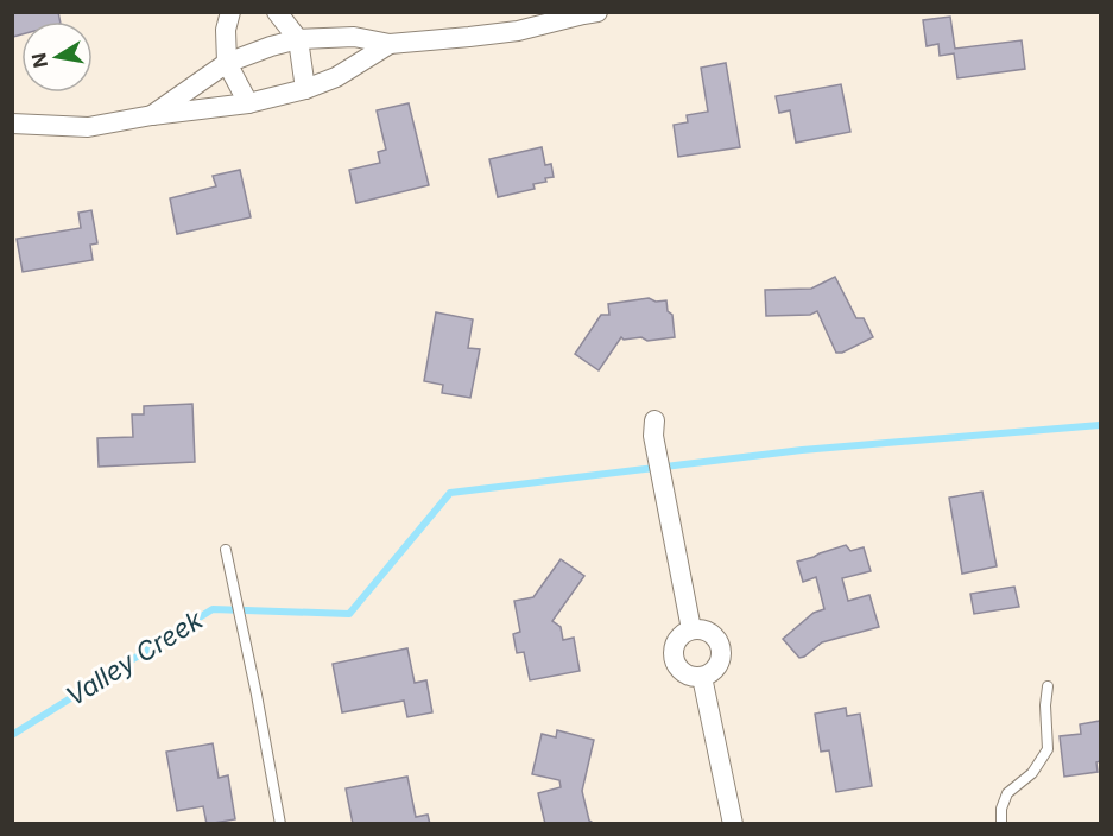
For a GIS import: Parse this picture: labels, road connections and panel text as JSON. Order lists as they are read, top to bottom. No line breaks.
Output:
{"water":["Valley Creek"],"north":"left"}
